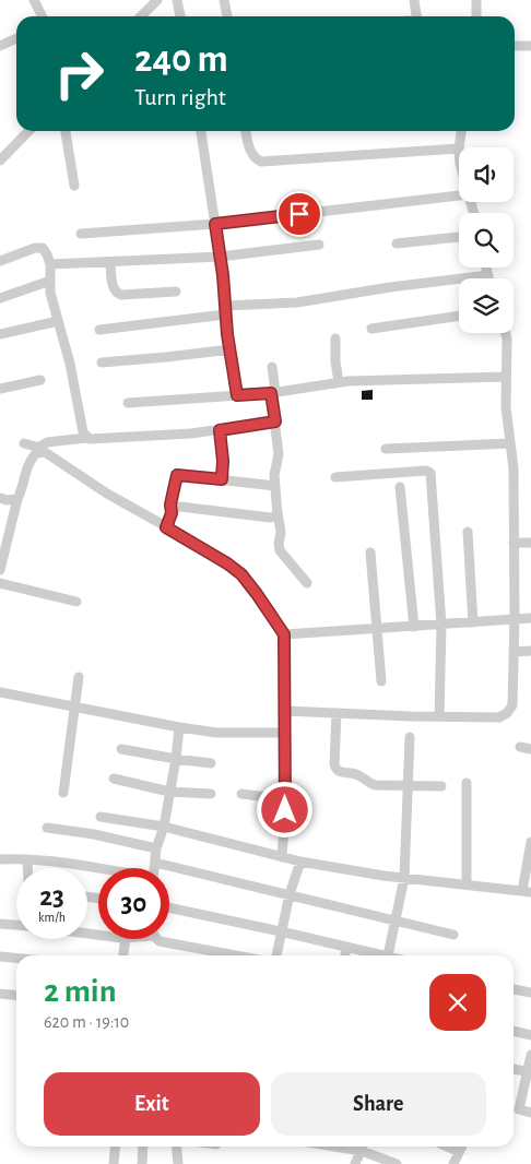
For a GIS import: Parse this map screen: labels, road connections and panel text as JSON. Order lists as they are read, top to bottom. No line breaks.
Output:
{"page":{"turn":["240 m","Turn right"],"speed":"23 km/h","limit":"30","heading":["2 min","620 m · 19:10"],"buttons":["Exit","Share"]}}
